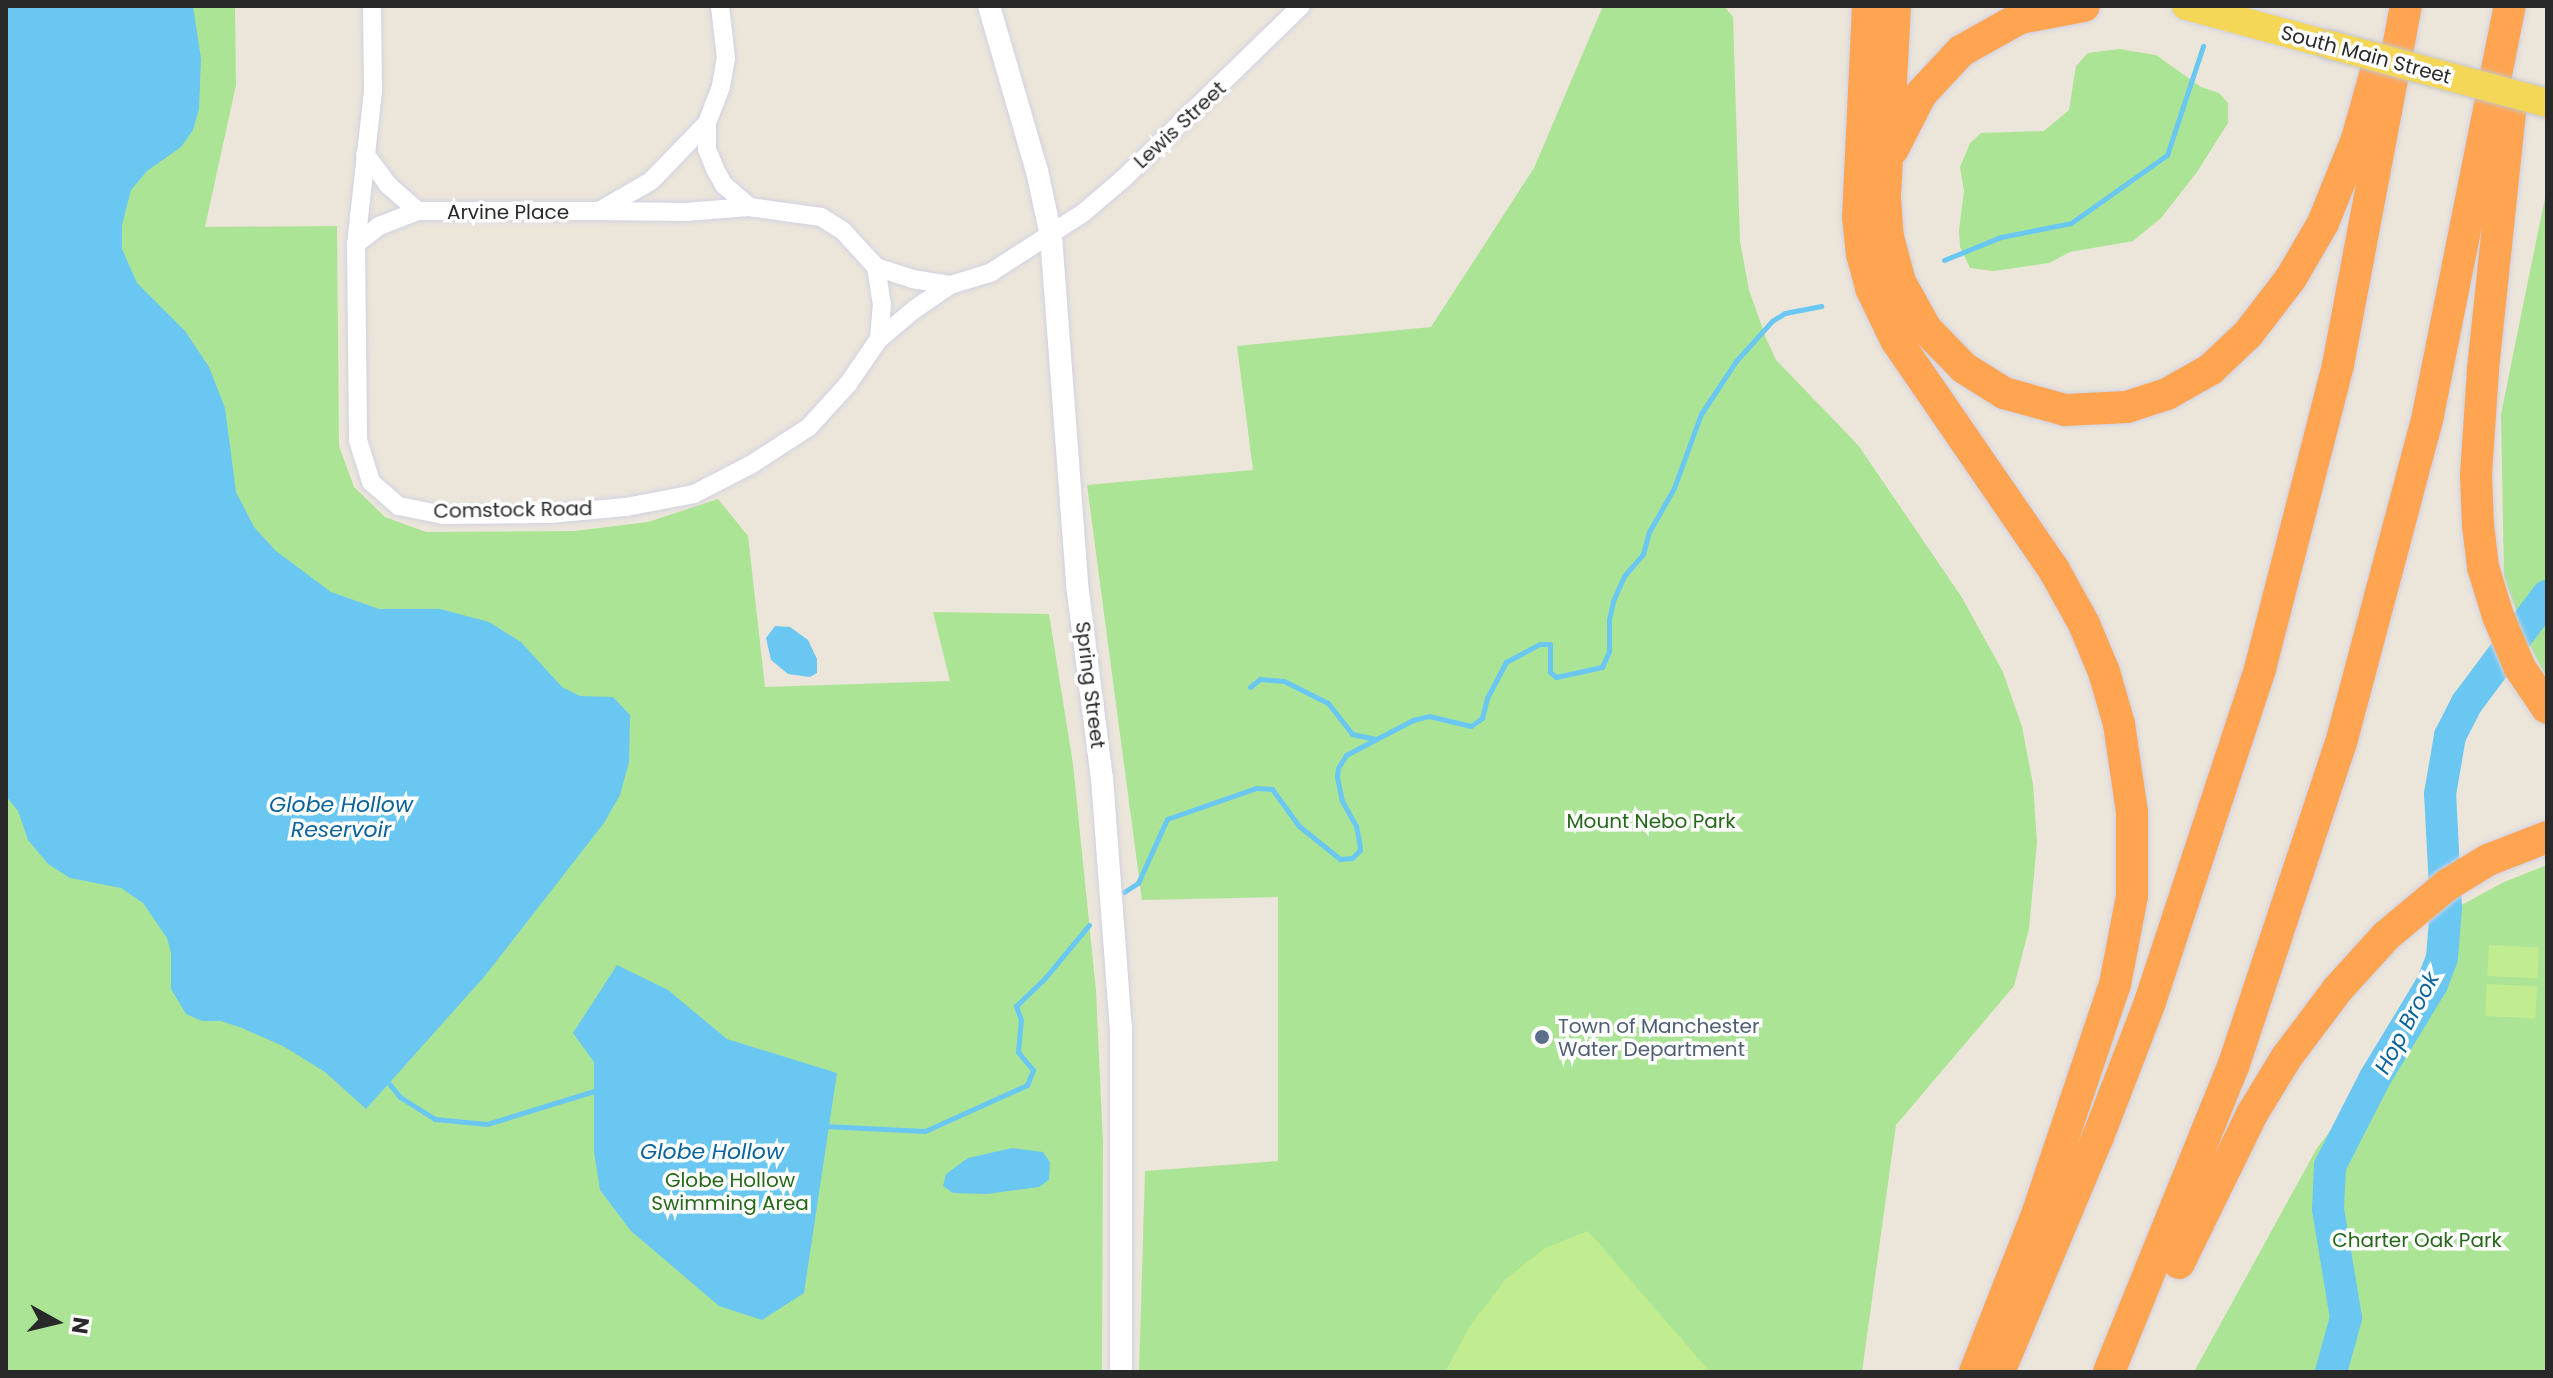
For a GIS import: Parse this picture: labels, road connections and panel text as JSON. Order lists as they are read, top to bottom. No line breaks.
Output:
{"streets":{"main road":["South Main Street"],"street":["Lewis Street","Arvine Place","Comstock Road","Spring Street"]},"crossings":[["Lewis Street","Comstock Road"],["Lewis Street","Spring Street"],["Arvine Place","Comstock Road"],["Comstock Road","Spring Street"]],"water":["Globe Hollow Reservoir","Hop Brook","Globe Hollow"],"parks":["Mount Nebo Park","Globe Hollow Swimming Area","Charter Oak Park"],"places":["Town of Manchester Water Department"],"north":"right"}
